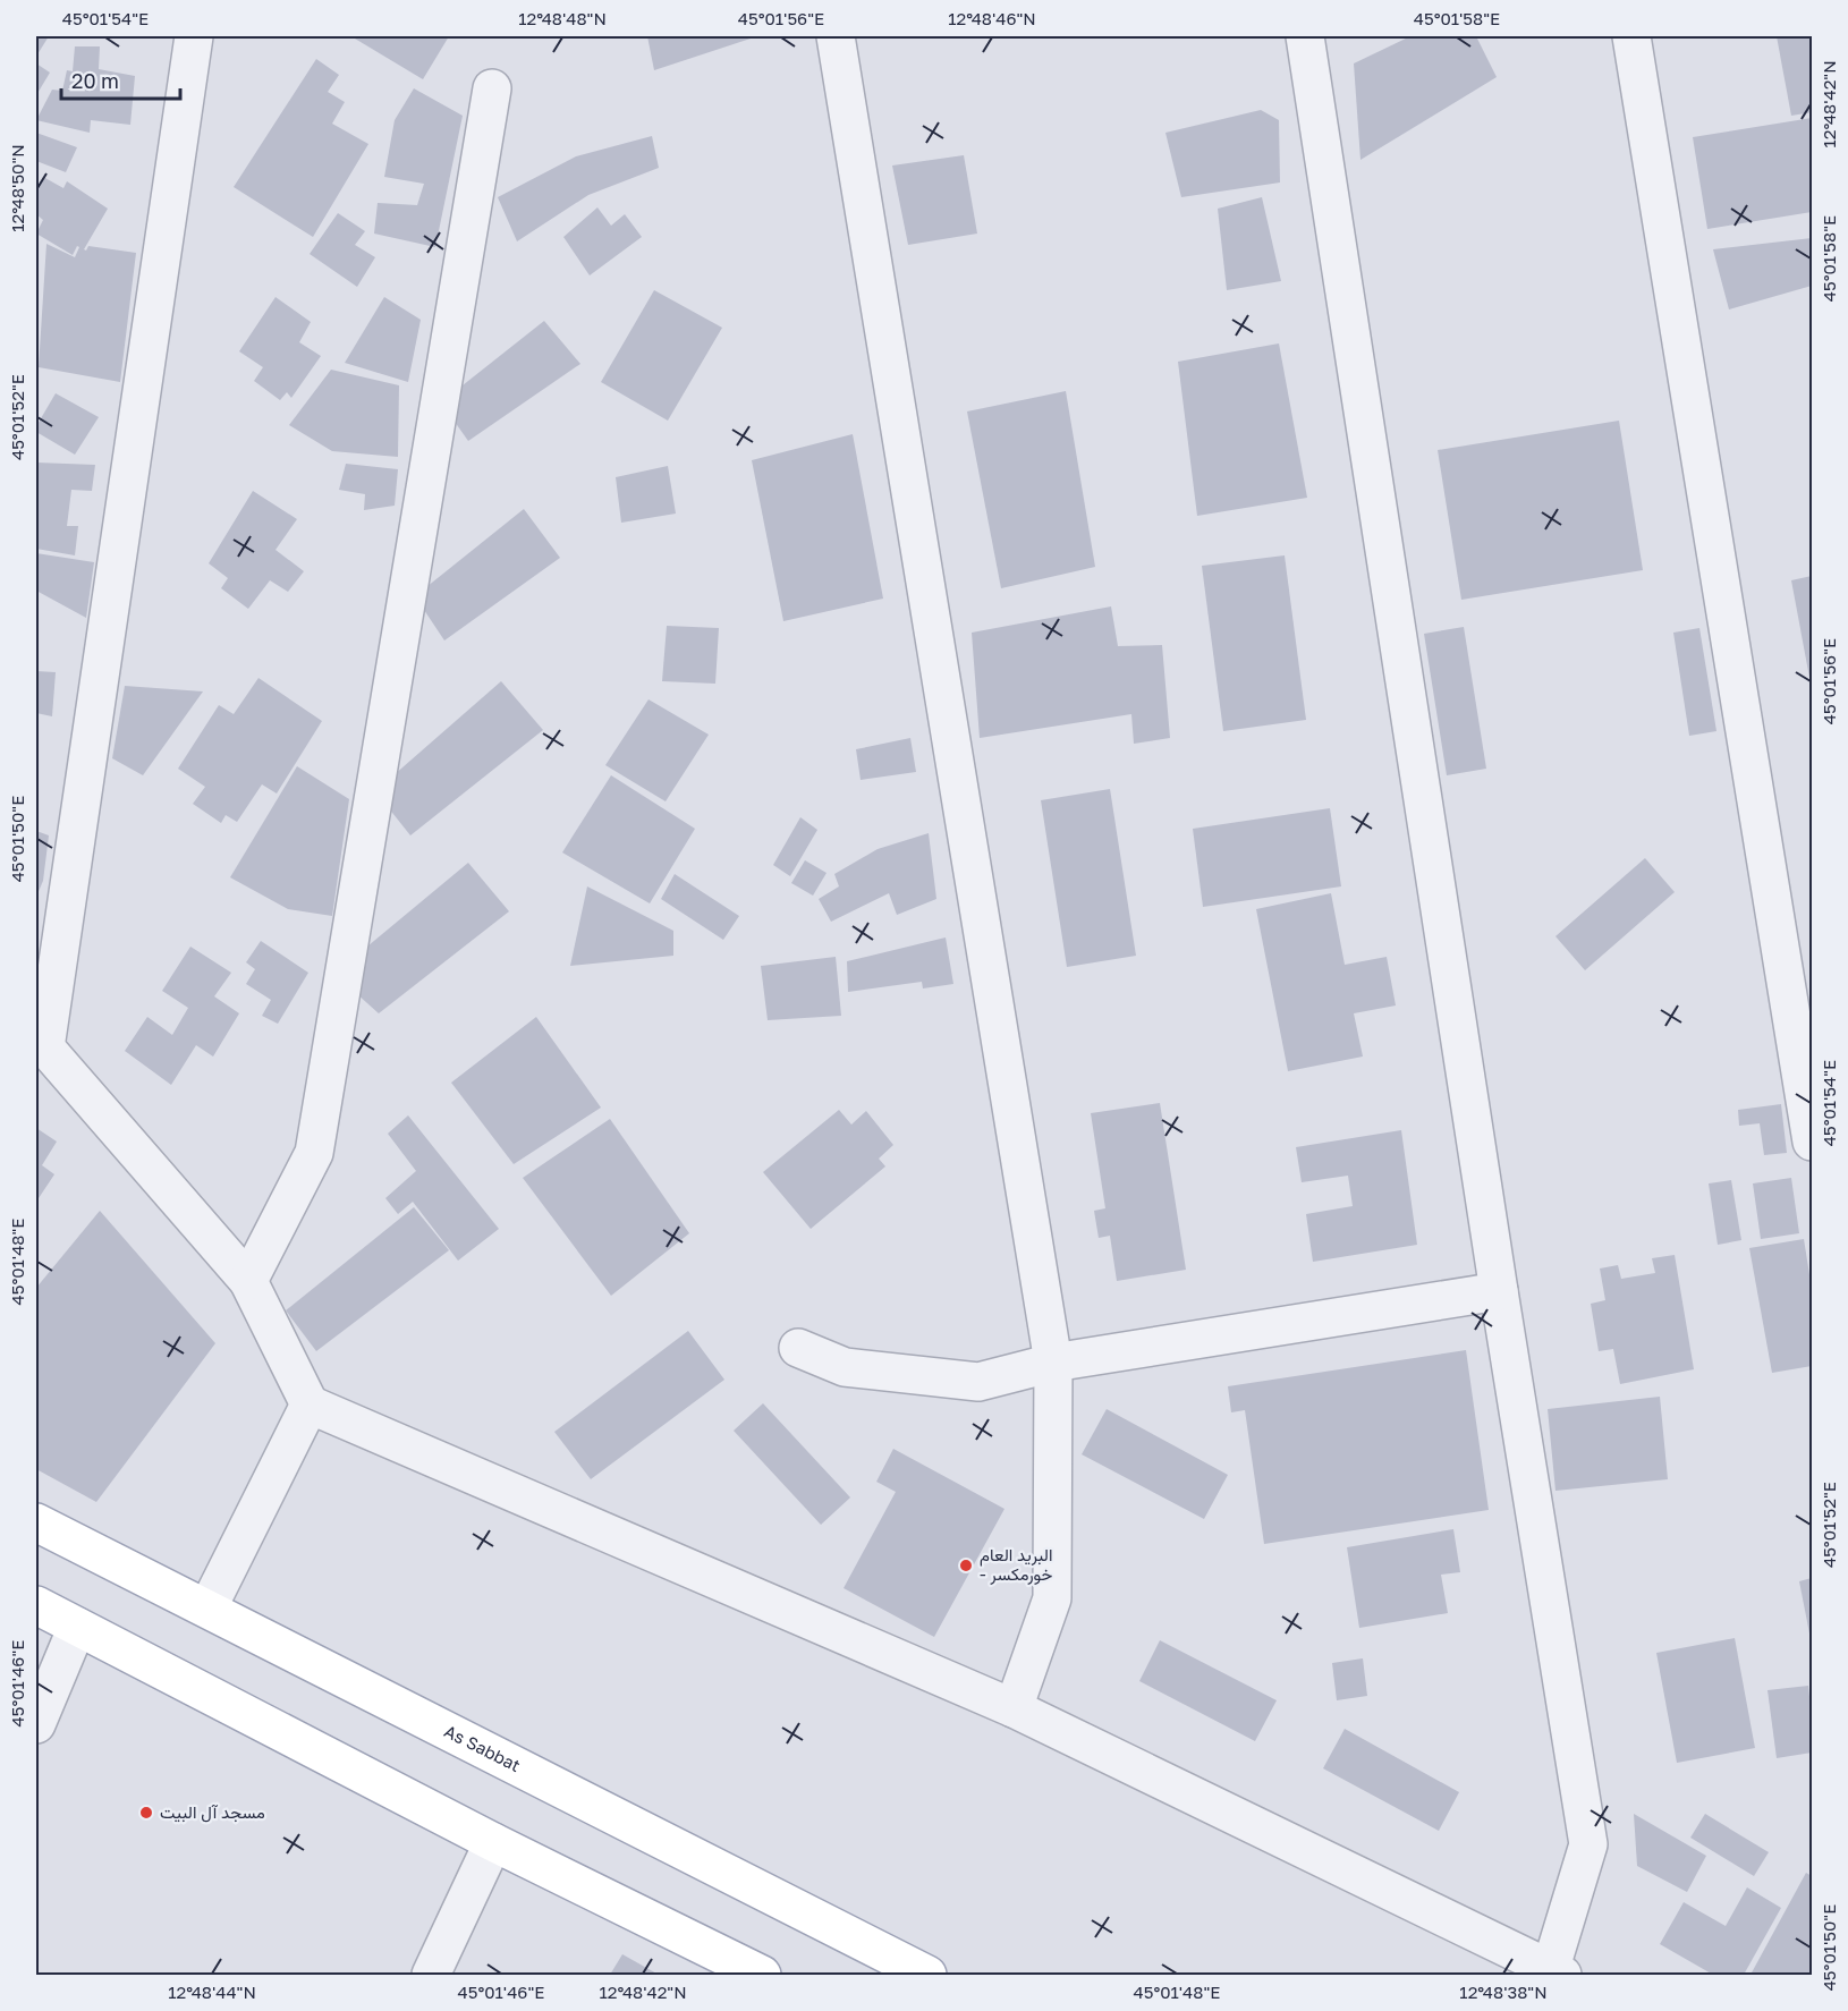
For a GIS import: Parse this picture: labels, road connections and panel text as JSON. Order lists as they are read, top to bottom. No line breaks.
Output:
{"streets":{"main road":["As Sabbat"]},"places":["البريد العام - خورمكسر","مسجد آل البيت"],"scale_bar":"20 m","coordinates":["45°01'54\"E","12°48'48\"N","45°01'56\"E","12°48'46\"N","45°01'58\"E","12°48'42\"N","12°48'50\"N","45°01'52\"E","45°01'50\"E","45°01'48\"E","45°01'46\"E","12°48'44\"N","12°48'38\"N"]}
